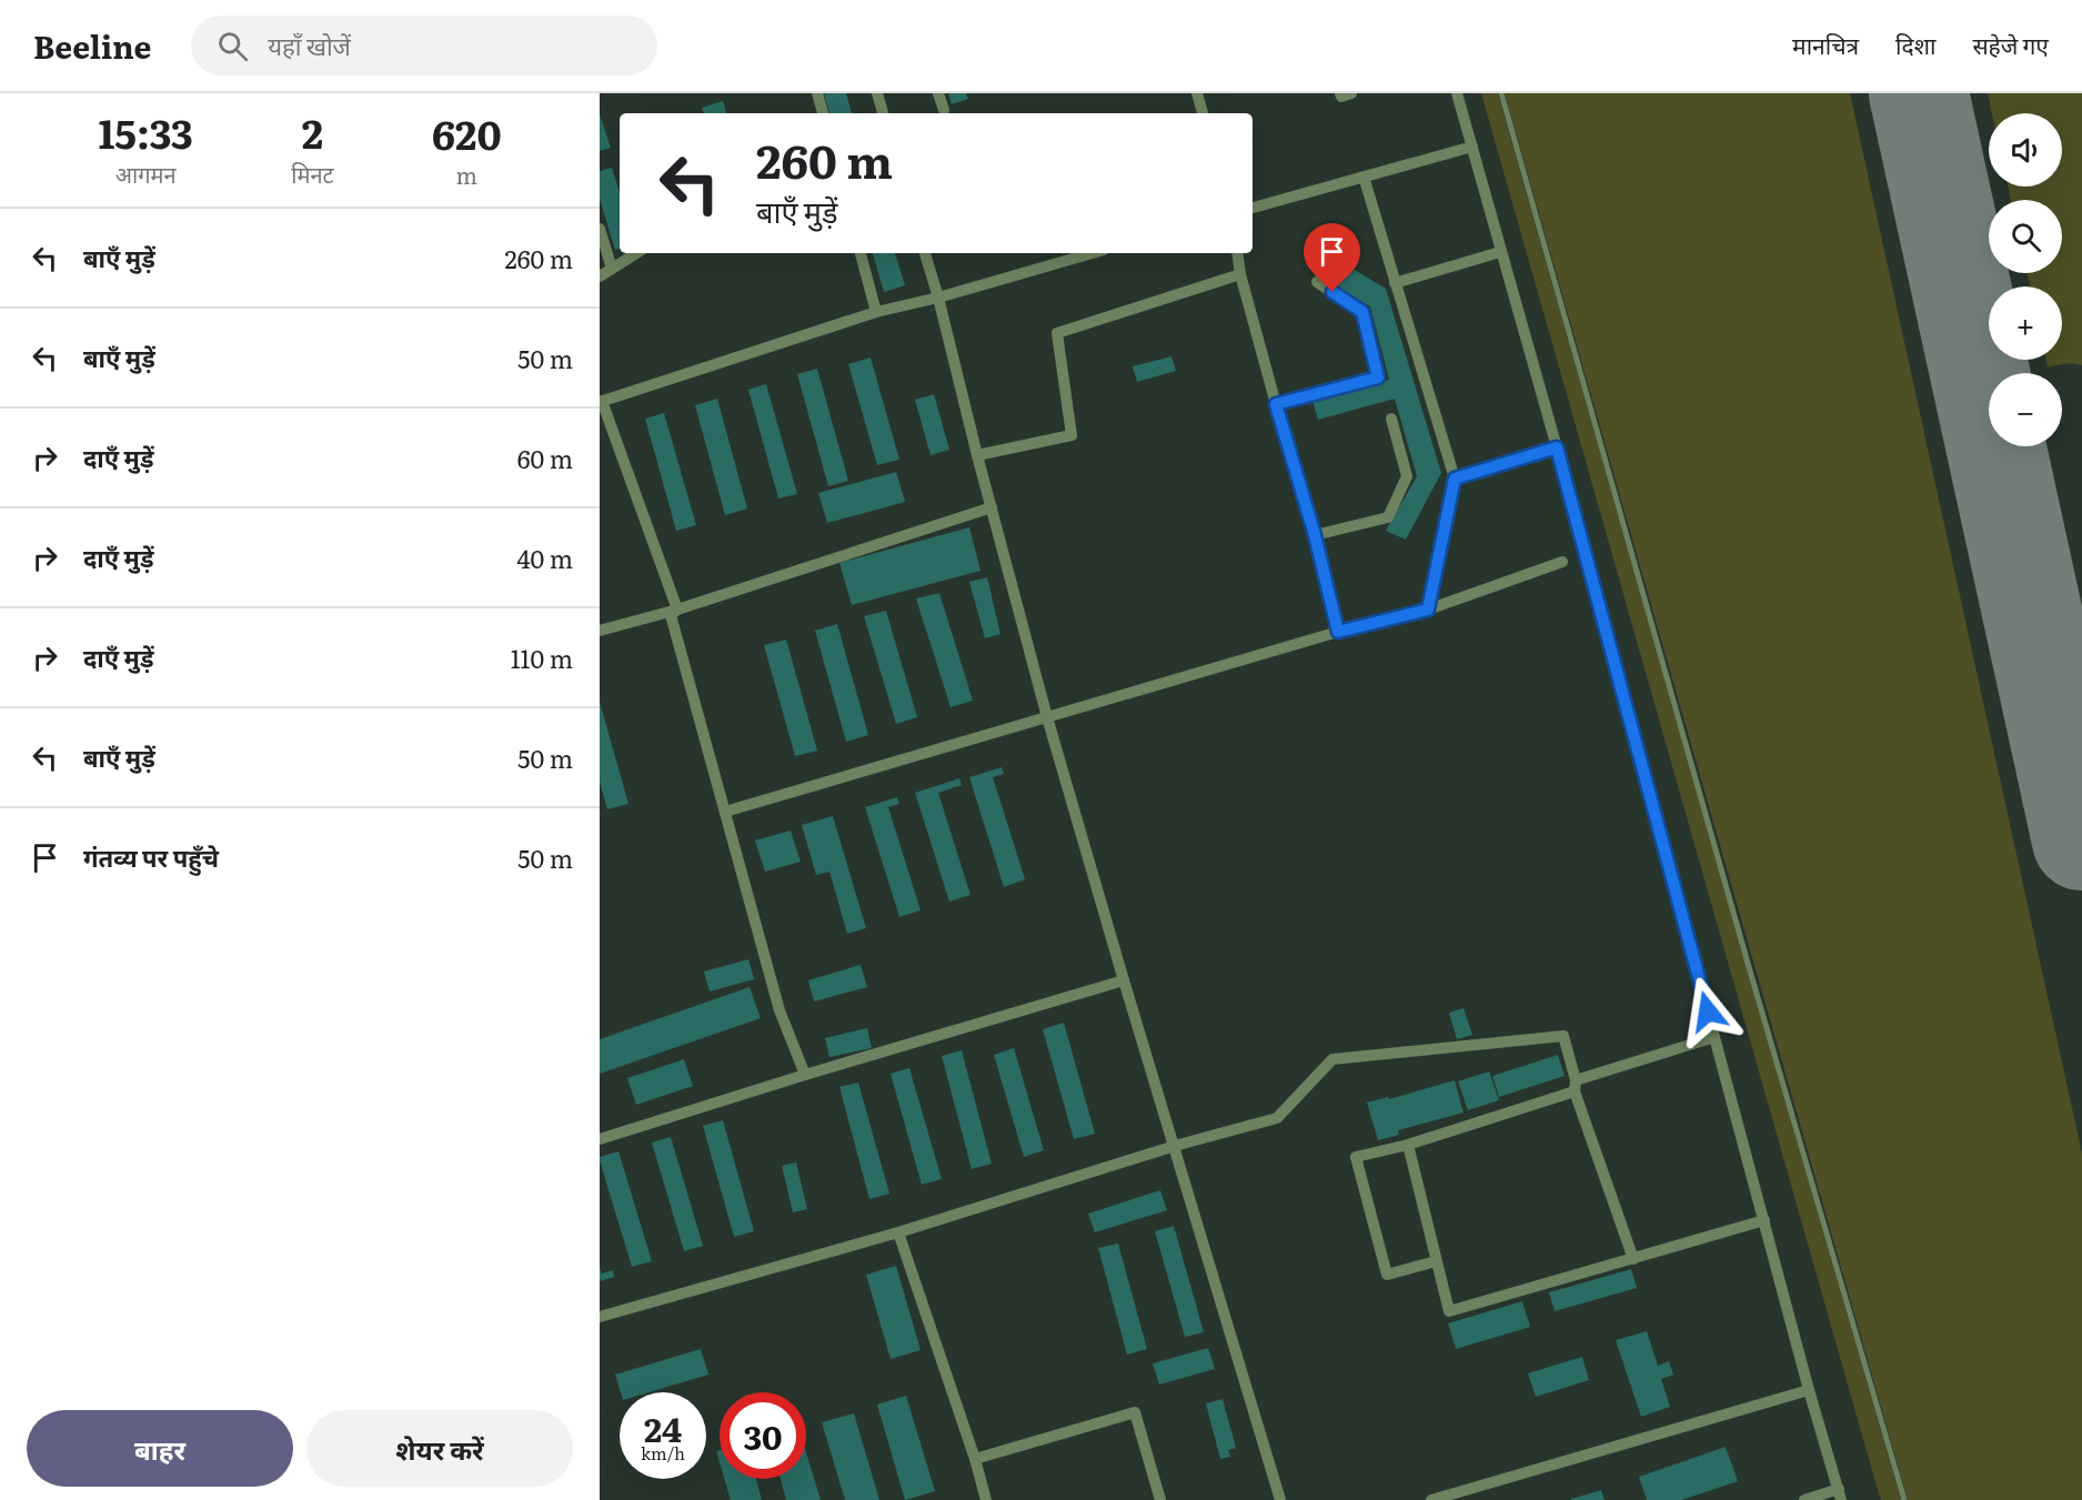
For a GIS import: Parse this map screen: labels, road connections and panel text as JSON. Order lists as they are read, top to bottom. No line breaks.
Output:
{"page":{"header":"Beeline","search":"यहाँ खोजें","nav":["मानचित्र","दिशा","सहेजे गए"],"eta":["15:33","आगमन","2","मिनट","620","m"],"map_buttons":["+","−"],"turn":["260 m","बाएँ मुड़ें"],"list":[{"name":"बाएँ मुड़ें","value":"260 m"},{"name":"बाएँ मुड़ें","value":"50 m"},{"name":"दाएँ मुड़ें","value":"60 m"},{"name":"दाएँ मुड़ें","value":"40 m"},{"name":"दाएँ मुड़ें","value":"110 m"},{"name":"बाएँ मुड़ें","value":"50 m"},{"name":"गंतव्य पर पहुँचे","value":"50 m"}],"speed":"24 km/h","limit":"30","buttons":["बाहर","शेयर करें"]}}
